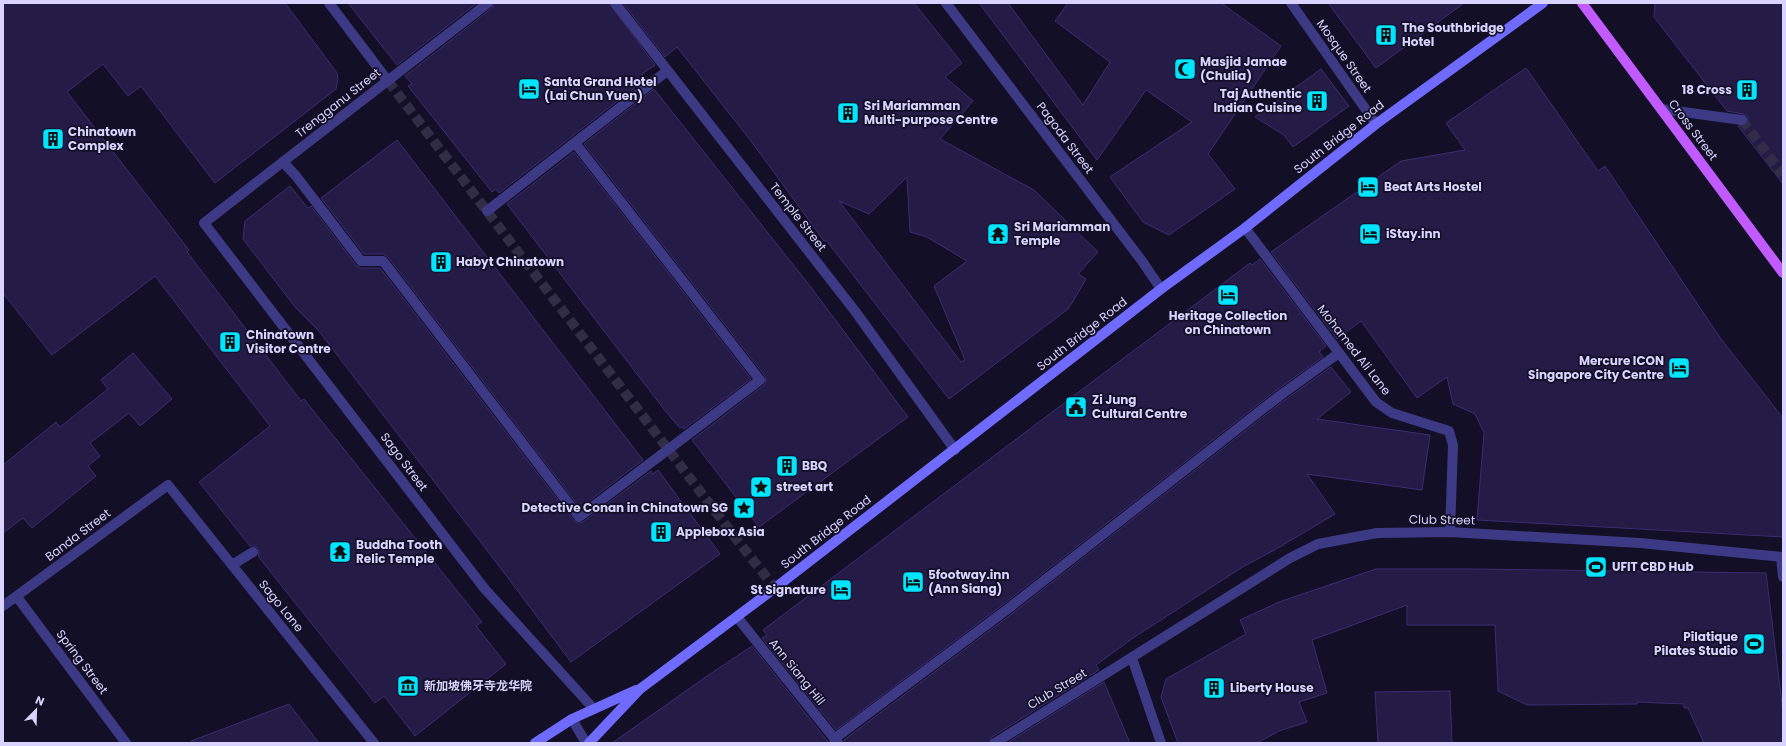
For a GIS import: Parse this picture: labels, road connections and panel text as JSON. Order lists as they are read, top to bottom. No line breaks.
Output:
{"streets":{"main road":["Cross Street","South Bridge Road"],"street":["Mosque Street","Trengganu Street","Pagoda Street","Temple Street","Mohamed Ali Lane","Sago Street","Club Street","Banda Street","Sago Lane","Spring Street","Ann Siang Hill"]},"crossings":[["Mosque Street","South Bridge Road"],["Trengganu Street","Sago Street"],["South Bridge Road","Pagoda Street"],["South Bridge Road","Temple Street"],["South Bridge Road","Mohamed Ali Lane"],["South Bridge Road","Sago Street"],["South Bridge Road","Ann Siang Hill"],["Mohamed Ali Lane","Club Street"],["Banda Street","Sago Lane"],["Banda Street","Spring Street"]],"places":{"building":["The Southbridge Hotel","18 Cross","Taj Authentic Indian Cuisine","Sri Mariamman Multi-purpose Centre","Chinatown Complex","Habyt Chinatown","Chinatown Visitor Centre","BBQ","Applebox Asia","Liberty House"],"mosque":["Masjid Jamae (Chulia)"],"hotel":["Santa Grand Hotel (Lai Chun Yuen)","Beat Arts Hostel","iStay.inn","Heritage Collection on Chinatown","Mercure ICON Singapore City Centre","5footway.inn (Ann Siang)","St Signature"],"temple":["Sri Mariamman Temple","Buddha Tooth Relic Temple"],"public building":["Zi Jung Cultural Centre"],"place":["street art","Detective Conan in Chinatown SG"],"sports":["UFIT CBD Hub","Pilatique Pilates Studio"],"museum":["新加坡佛牙寺龙华院"]},"north":"top right"}
